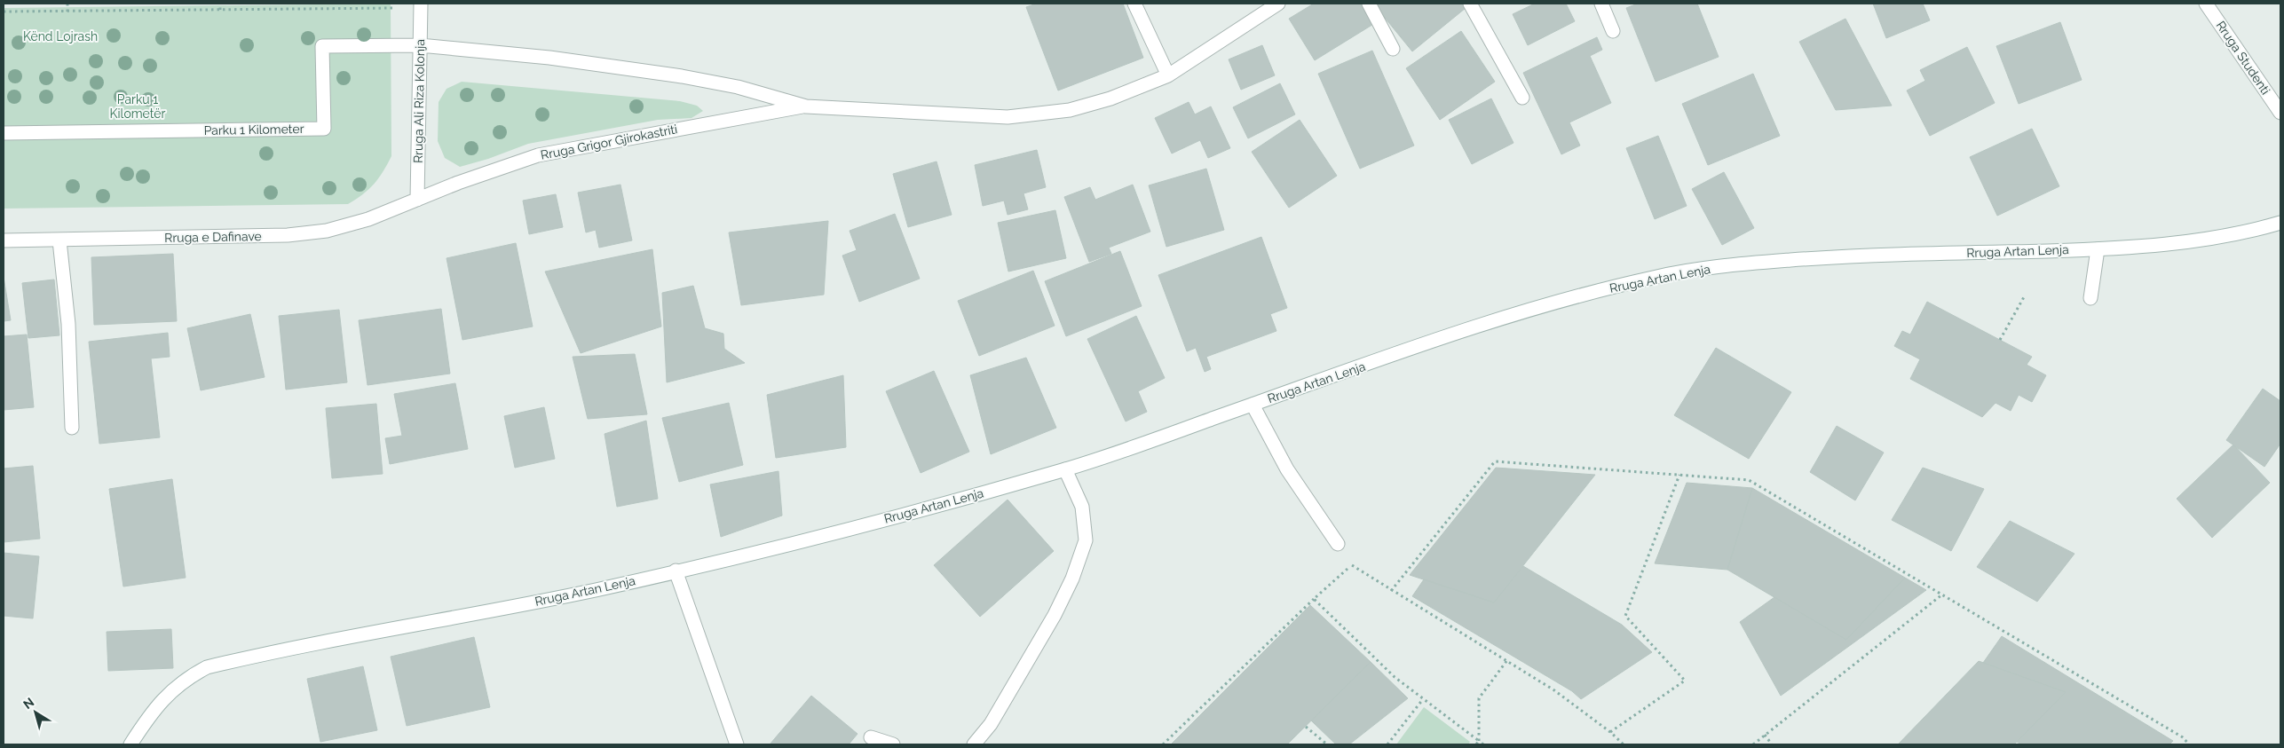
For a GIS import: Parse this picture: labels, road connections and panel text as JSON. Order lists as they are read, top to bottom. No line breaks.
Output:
{"streets":{"street":["Rruga Studenti","Rruga Ali Riza Kolonja","Parku 1 Kilometer","Rruga Grigor Gjirokastriti","Rruga e Dafinave","Rruga Artan Lenja"]},"crossings":[["Rruga Ali Riza Kolonja","Parku 1 Kilometer"],["Rruga Ali Riza Kolonja","Rruga Grigor Gjirokastriti"],["Rruga Ali Riza Kolonja","Rruga e Dafinave"],["Parku 1 Kilometer","Rruga Grigor Gjirokastriti"],["Rruga Grigor Gjirokastriti","Rruga e Dafinave"]],"parks":["Kënd Lojrash","Parku 1 Kilometër"],"north":"top left"}
